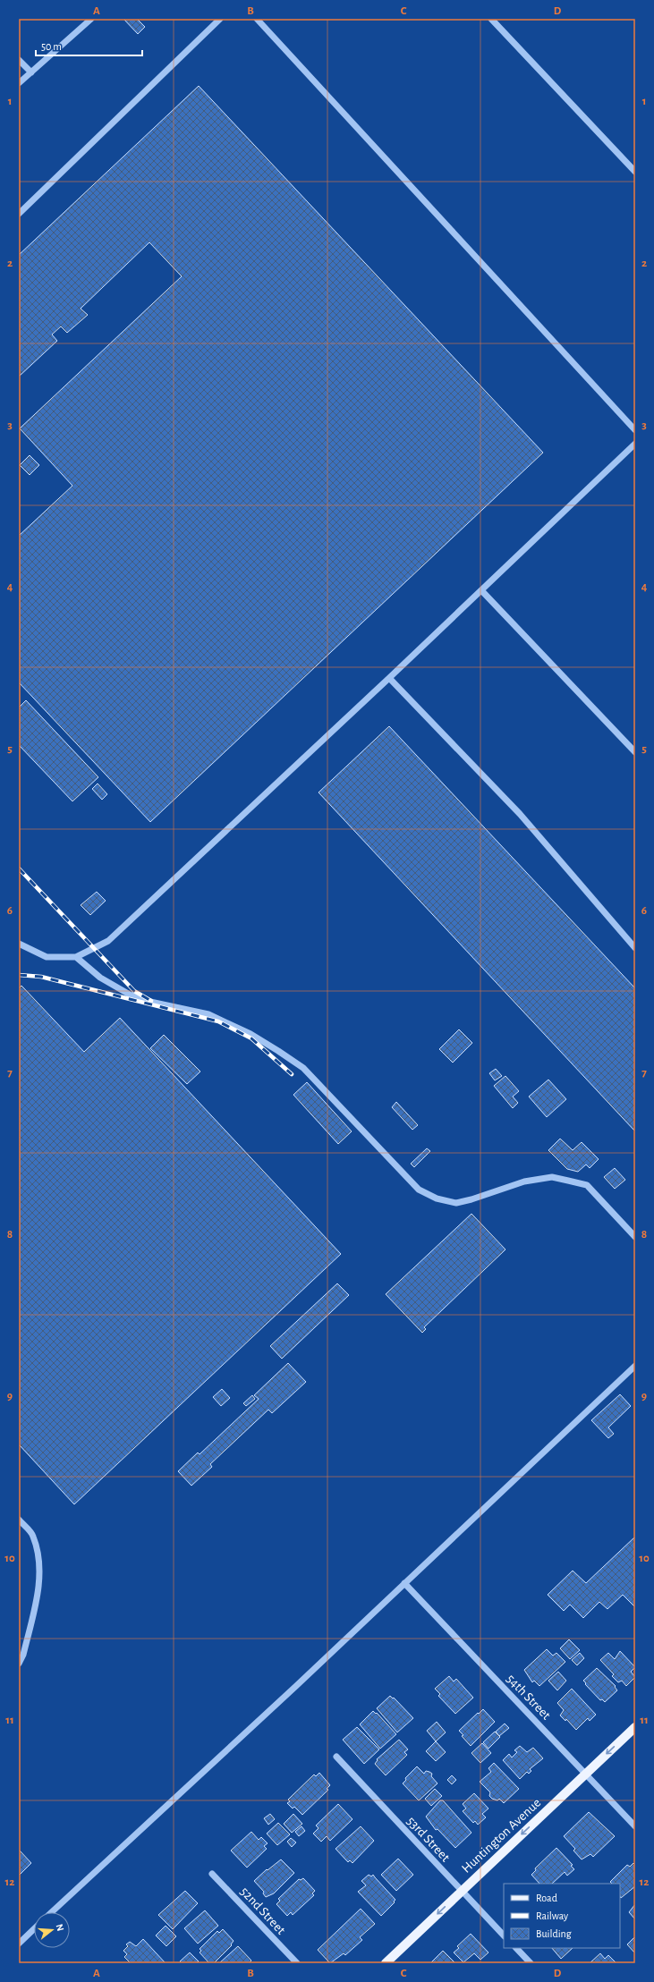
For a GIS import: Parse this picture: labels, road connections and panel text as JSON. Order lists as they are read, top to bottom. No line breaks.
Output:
{"streets":{"main road":["Huntington Avenue"],"street":["54th Street","53rd Street","52nd Street"]},"crossings":[["54th Street","Huntington Avenue"],["Huntington Avenue","53rd Street"]],"one_way":["Huntington Avenue"],"legend":["Road","Railway","Building"],"scale_bar":"50 m","north":"right","grid":{"columns":["A","B","C","D"],"rows":["1","2","3","4","5","6","7","8","9","10","11","12"]}}
